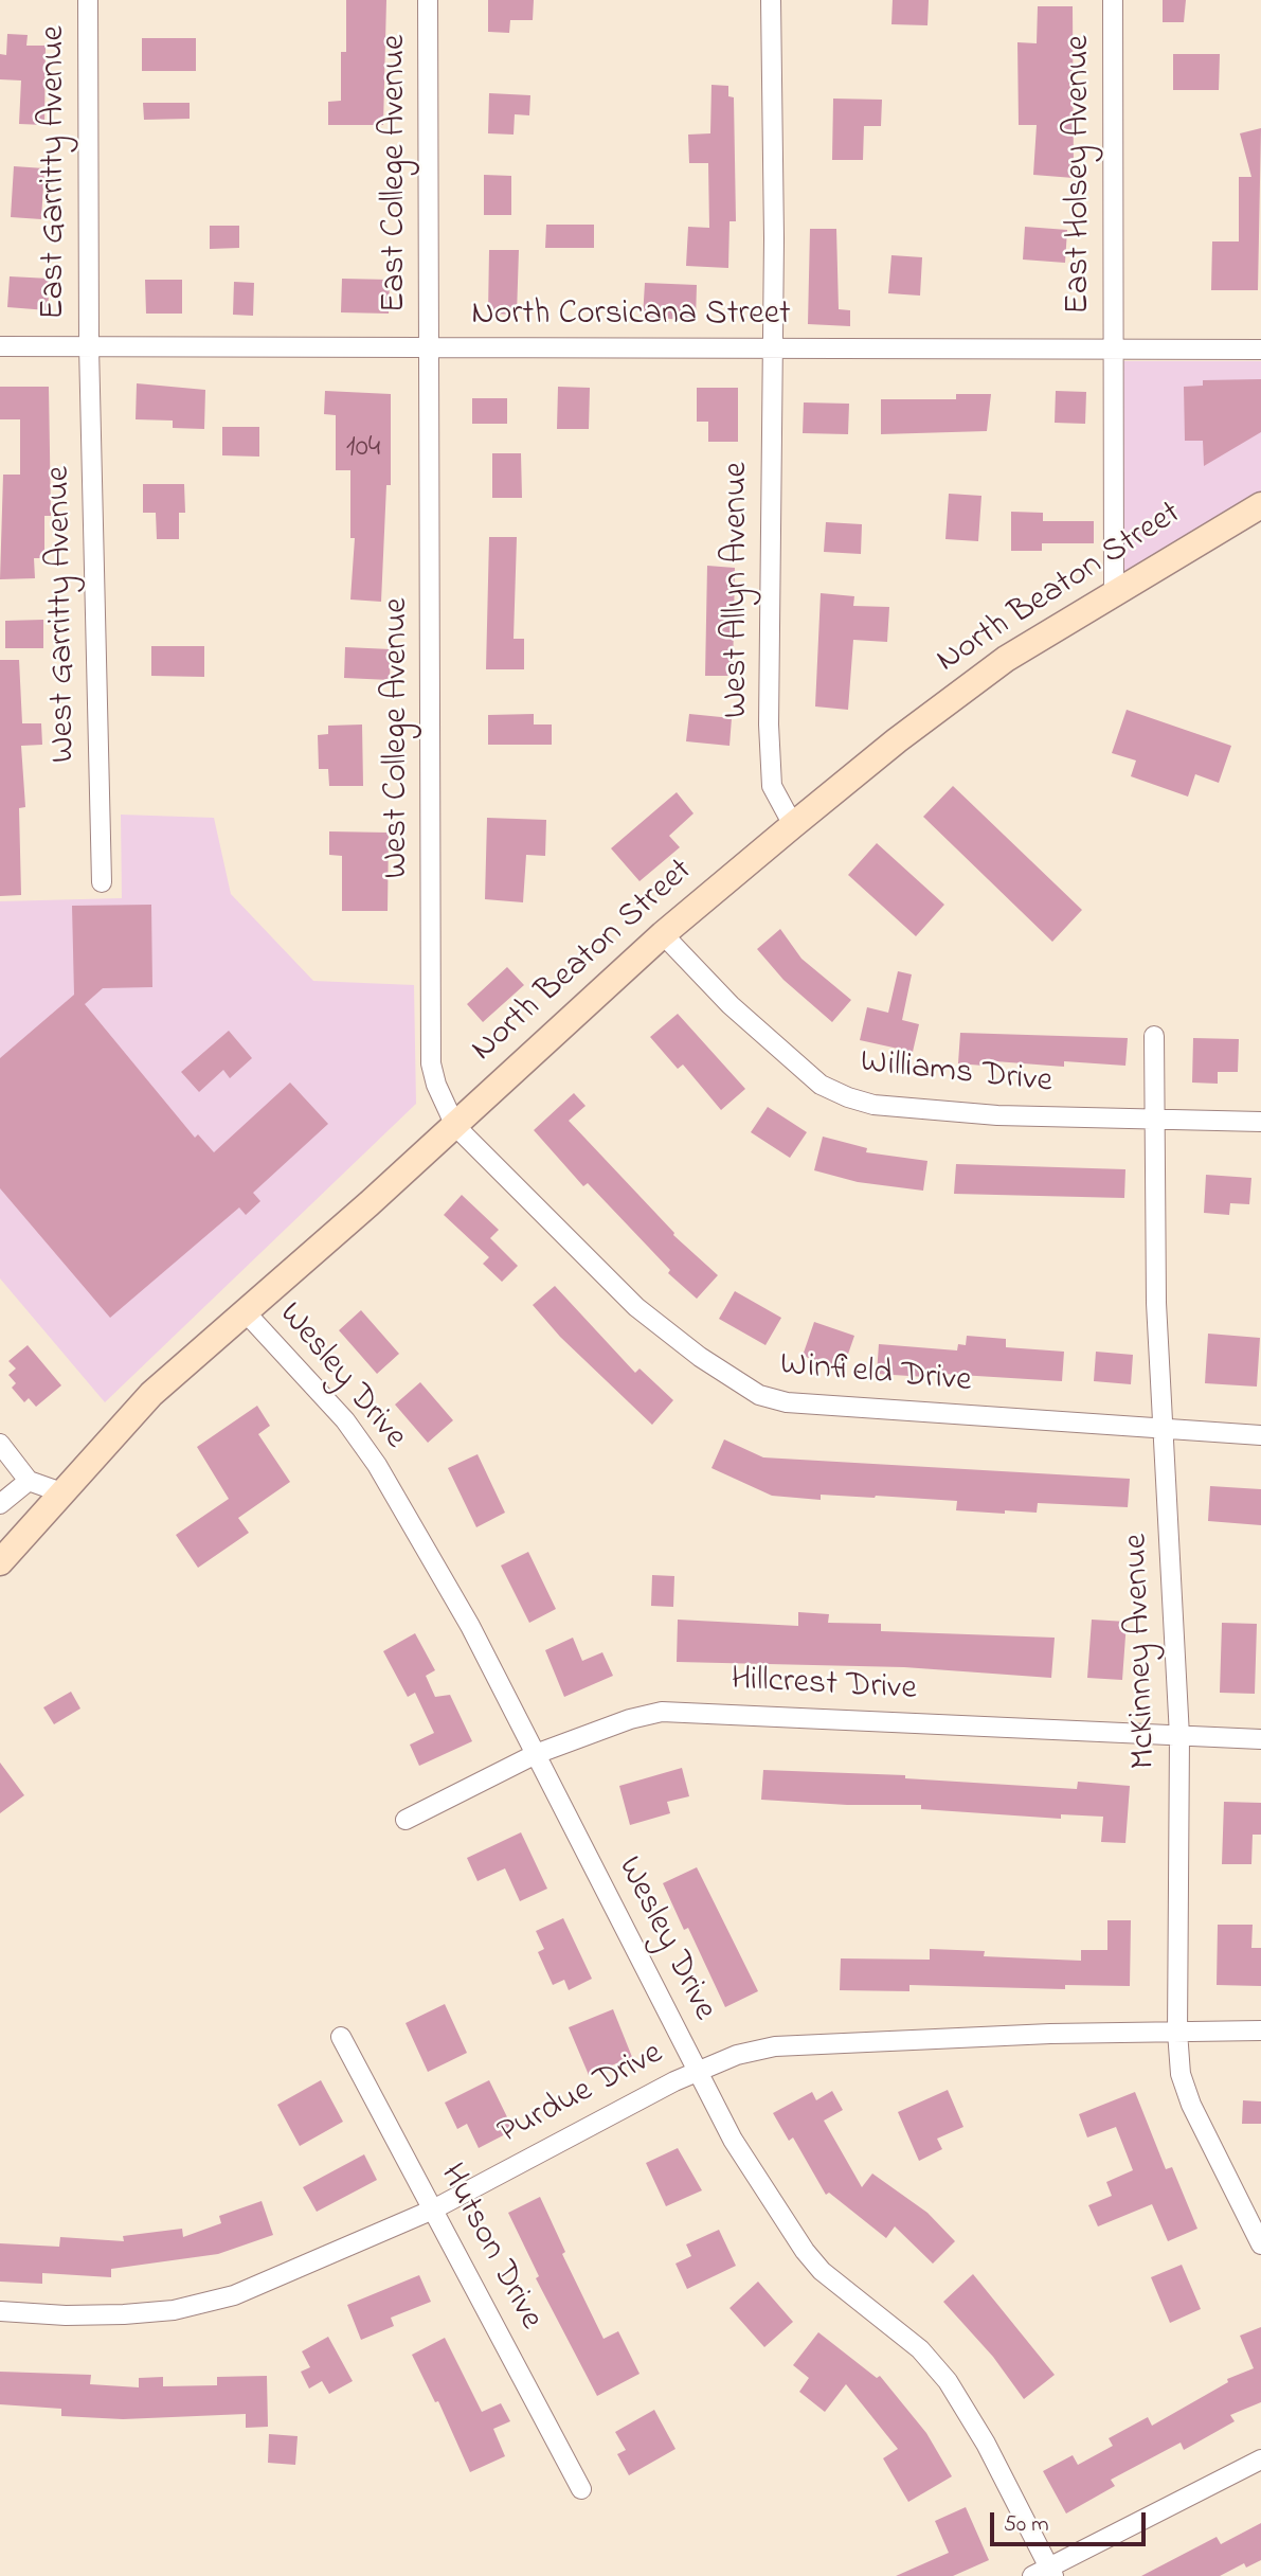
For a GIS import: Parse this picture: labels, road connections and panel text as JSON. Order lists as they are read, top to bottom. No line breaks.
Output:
{"streets":{"main road":["North Beaton Street"],"street":["East Garritty Avenue","East College Avenue","East Holsey Avenue","North Corsicana Street","West Allyn Avenue","West Garritty Avenue","West College Avenue","Williams Drive","Winfield Drive","Wesley Drive","McKinney Avenue","Hillcrest Drive","Purdue Drive","Hutson Drive"]},"crossings":[["East Garritty Avenue","North Corsicana Street"],["East Garritty Avenue","West Garritty Avenue"],["East College Avenue","North Corsicana Street"],["East College Avenue","West College Avenue"],["East Holsey Avenue","North Corsicana Street"],["East Holsey Avenue","North Beaton Street"],["North Corsicana Street","West Allyn Avenue"],["North Corsicana Street","West Garritty Avenue"],["North Corsicana Street","West College Avenue"],["North Beaton Street","West Allyn Avenue"],["North Beaton Street","West College Avenue"],["North Beaton Street","Williams Drive"],["North Beaton Street","Winfield Drive"],["North Beaton Street","Wesley Drive"],["West College Avenue","Winfield Drive"],["Williams Drive","McKinney Avenue"],["Winfield Drive","McKinney Avenue"],["Wesley Drive","Hillcrest Drive"],["Wesley Drive","Purdue Drive"],["McKinney Avenue","Hillcrest Drive"],["McKinney Avenue","Purdue Drive"],["Purdue Drive","Hutson Drive"]],"house_numbers":["104"],"scale_bar":"50 m"}
